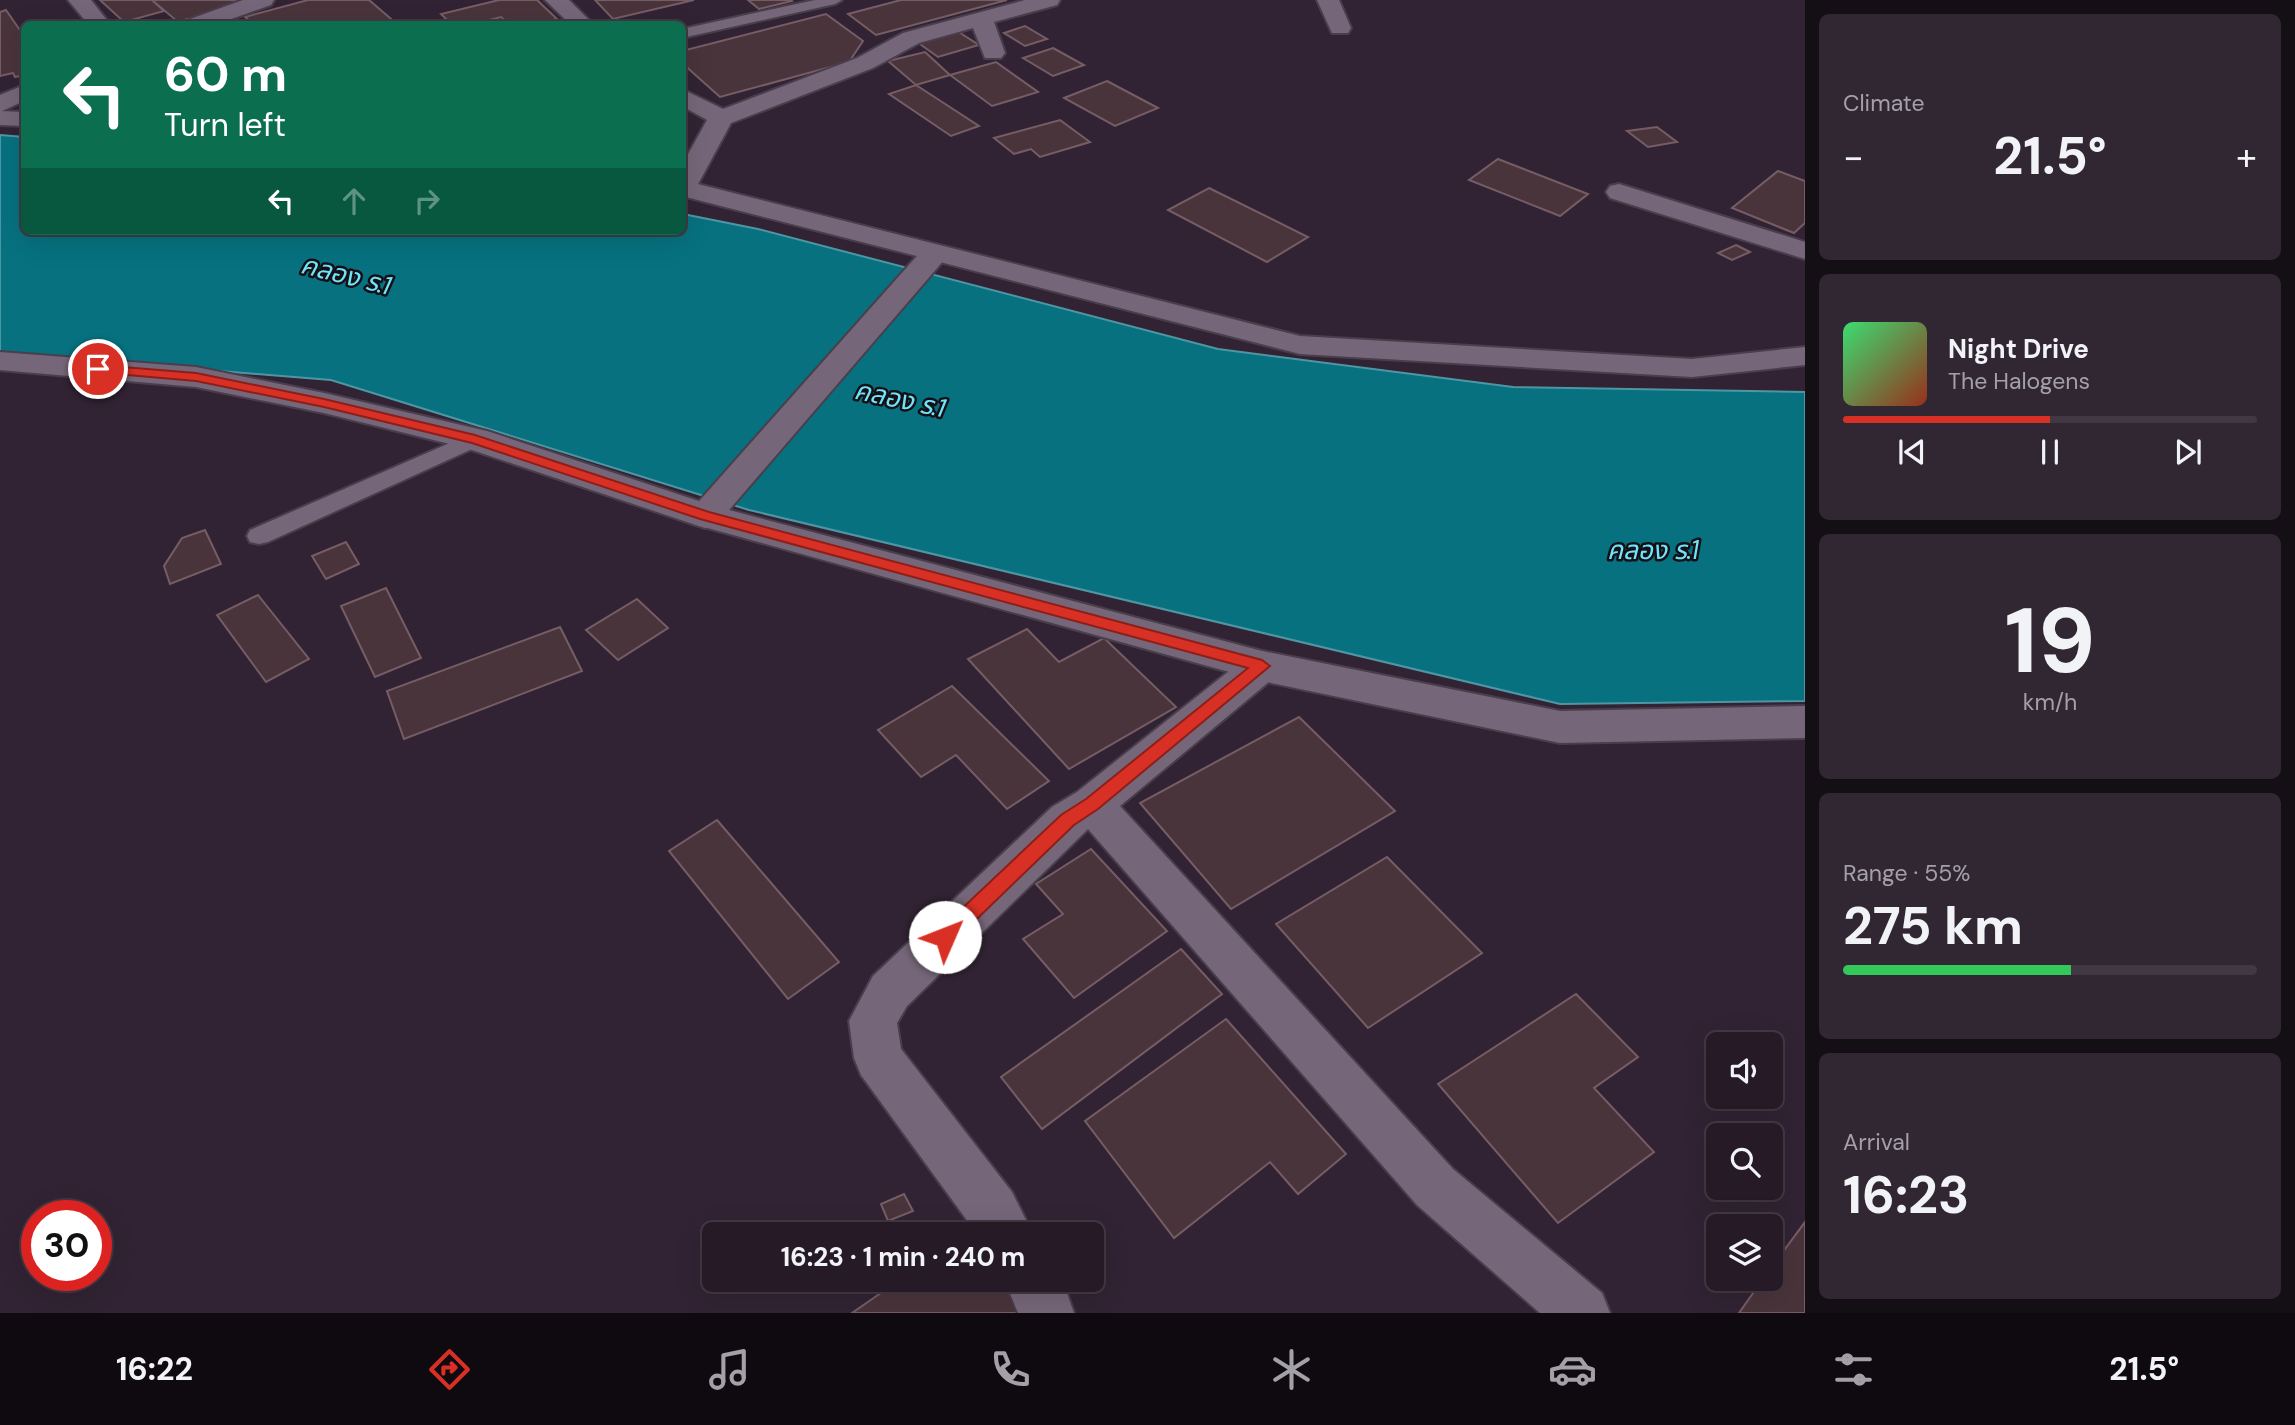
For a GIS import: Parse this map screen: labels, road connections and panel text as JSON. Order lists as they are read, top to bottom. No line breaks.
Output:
{"water":["คลอง ร.1"],"page":{"tile":["Climate",["19","km/h"],["Range · 55%","275 km"],["Arrival","16:23"]],"turn":["60 m","Turn left"],"heat":["−","21.5°","+"],"song":["Night Drive","The Halogens"],"limit":"30","trip":"16:23 · 1 min · 240 m","tabs":["16:22","21.5°"]}}
